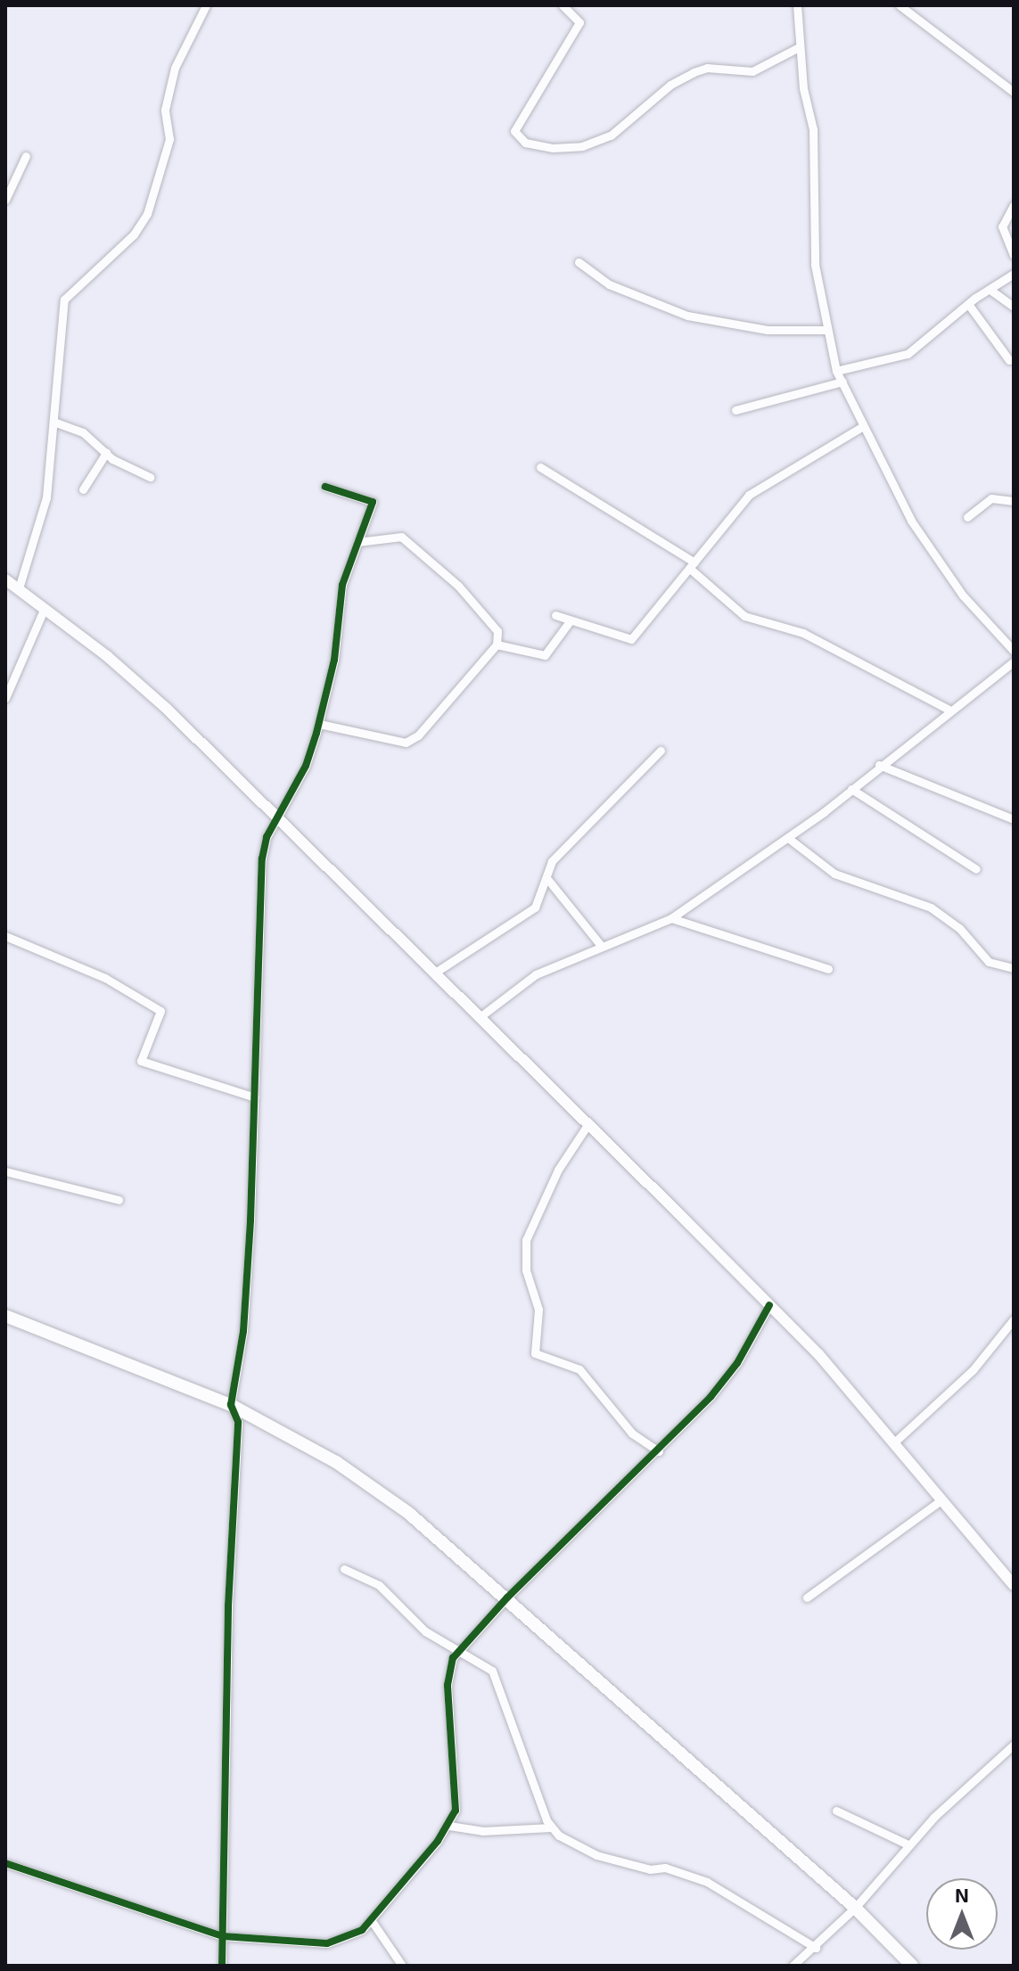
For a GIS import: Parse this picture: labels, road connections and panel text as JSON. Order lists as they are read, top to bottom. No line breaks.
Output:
{"north":"top"}
